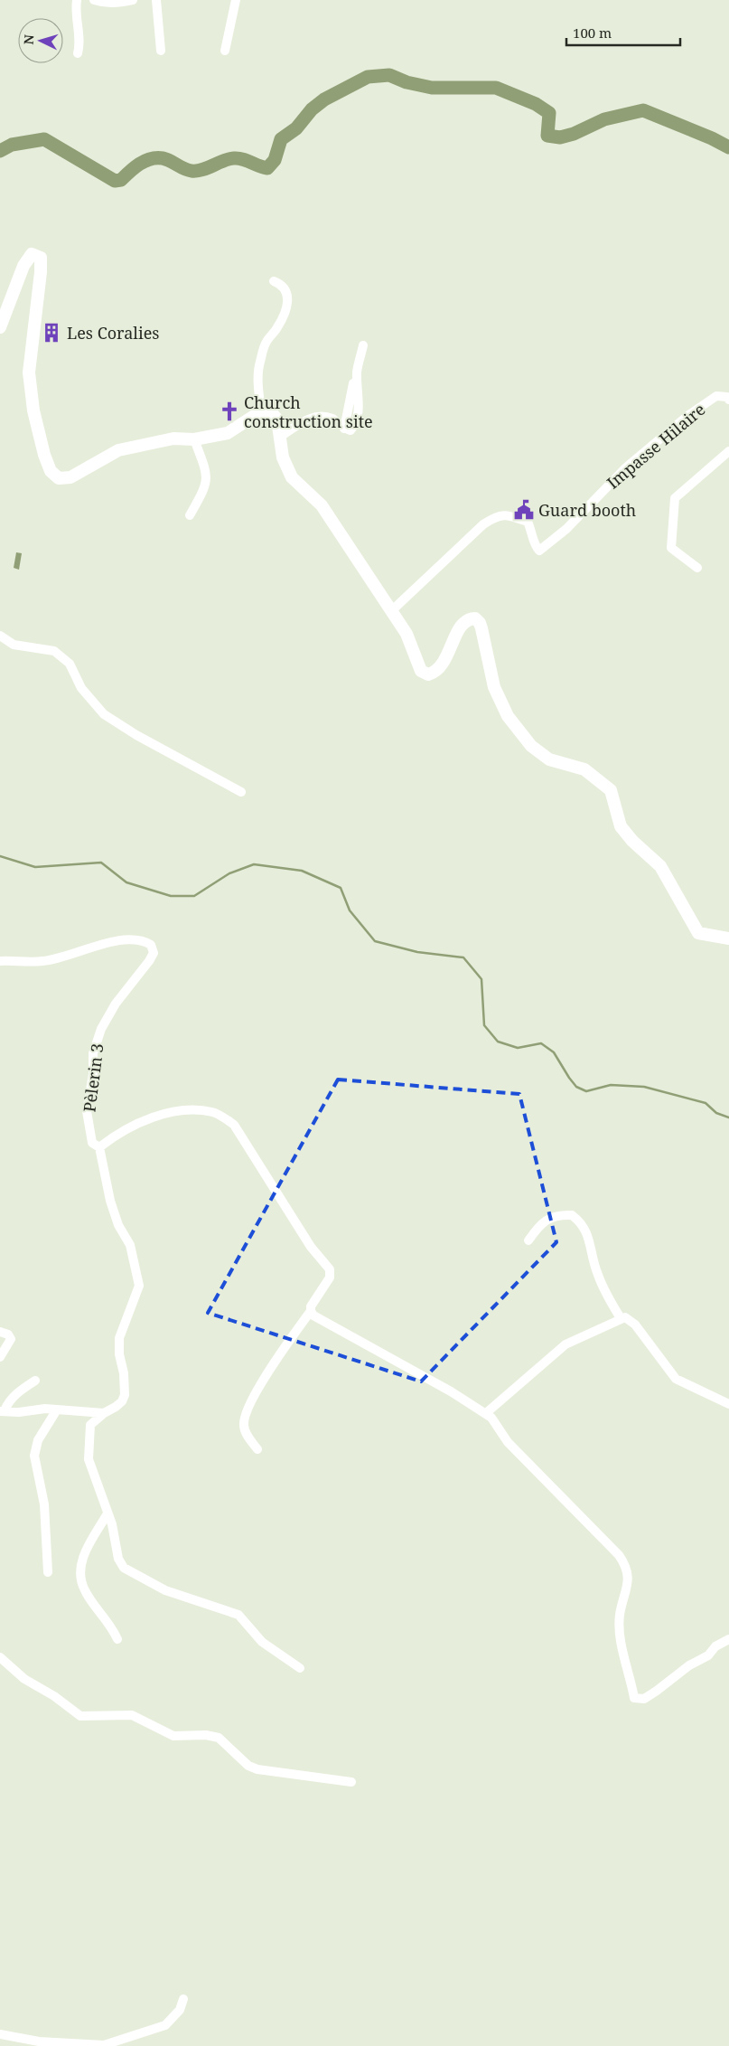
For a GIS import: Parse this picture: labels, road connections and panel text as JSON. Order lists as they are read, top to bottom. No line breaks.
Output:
{"streets":{"street":["Impasse Hilaire","Pèlerin 3"]},"places":{"building":["Les Coralies"],"church":["Church construction site"],"public building":["Guard booth"]},"scale_bar":"100 m","north":"left"}
